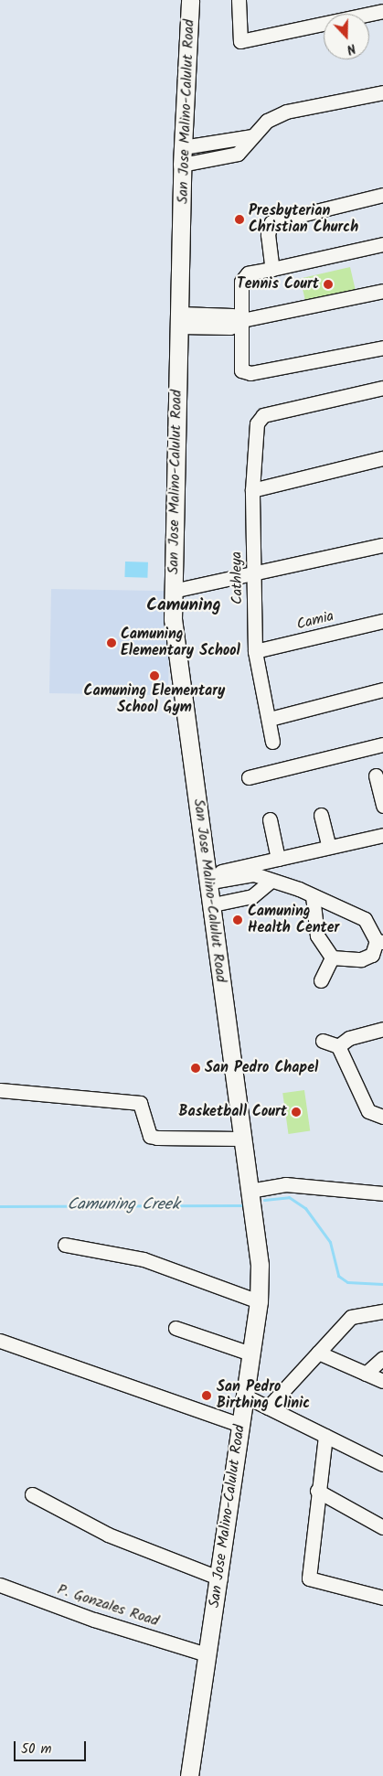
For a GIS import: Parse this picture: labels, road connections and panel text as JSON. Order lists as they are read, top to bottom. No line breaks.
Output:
{"streets":{"main road":["San Jose Malino-Calulut Road"],"street":["Cathleya","Camia","P. Gonzales Road"]},"crossings":[["San Jose Malino-Calulut Road","P. Gonzales Road"],["Cathleya","Camia"]],"districts":["Camuning"],"water":["Camuning Creek"],"places":["Presbyterian Christian Church","Tennis Court","Camuning Elementary School","Camuning Elementary School Gym","Camuning Health Center","San Pedro Chapel","Basketball Court","San Pedro Birthing Clinic"],"scale_bar":"50 m","north":"bottom"}
